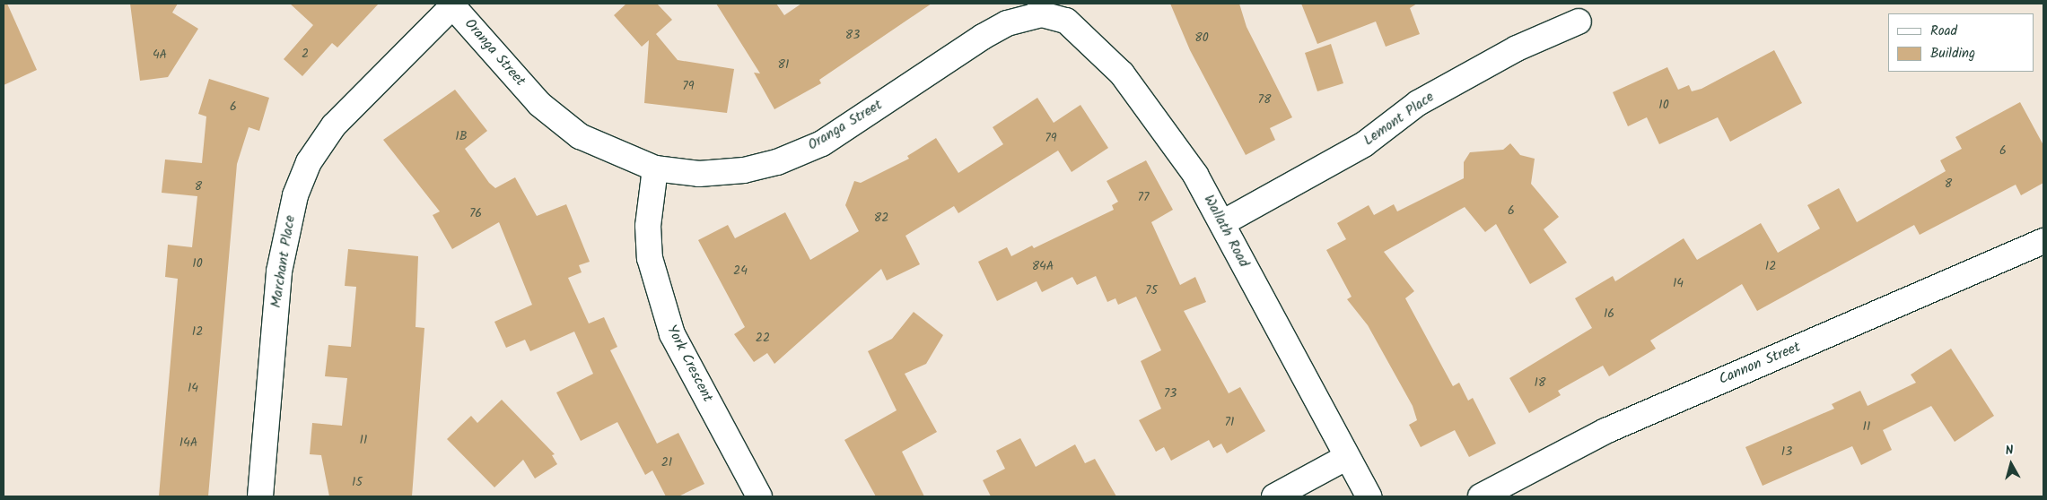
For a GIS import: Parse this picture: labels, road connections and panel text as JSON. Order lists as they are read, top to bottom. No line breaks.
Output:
{"streets":{"street":["Oranga Street","Lemont Place","Wallath Road","Marchant Place","York Crescent","Cannon Street"]},"crossings":[["Oranga Street","Wallath Road"],["Oranga Street","Marchant Place"],["Oranga Street","York Crescent"],["Lemont Place","Wallath Road"]],"house_numbers":["83","80","2","4A","81","79","78","10","6","1B","79","6","8","8","77","6","76","82","10","84A","12","24","14","75","16","12","22","18","14","73","71","11","11","14A","13","21","15"],"legend":["Road","Building"],"north":"top"}
